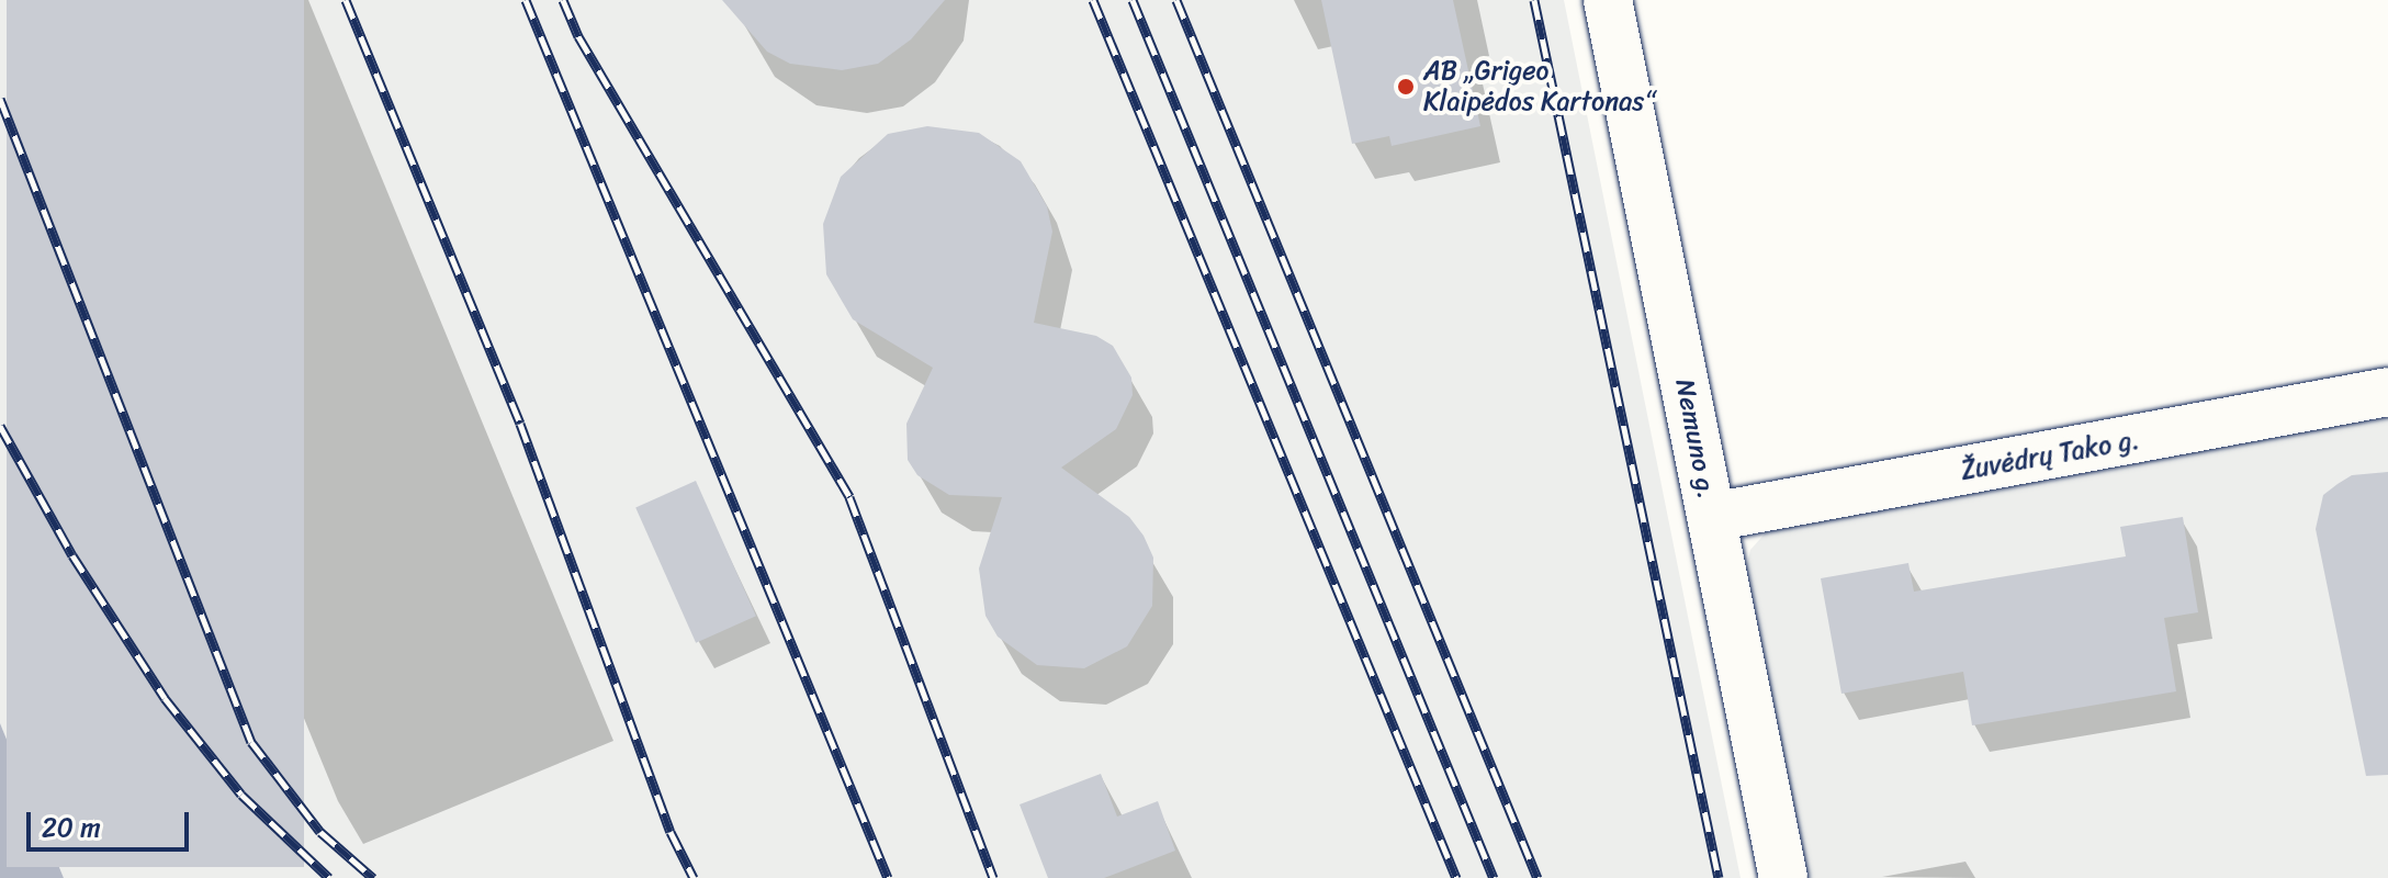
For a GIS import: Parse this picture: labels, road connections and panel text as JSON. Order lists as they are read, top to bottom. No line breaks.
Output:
{"streets":{"street":["Nemuno g.","Žuvėdrų Tako g."]},"crossings":[["Nemuno g.","Žuvėdrų Tako g."]],"places":["AB „Grigeo Klaipėdos Kartonas“"],"scale_bar":"20 m"}
